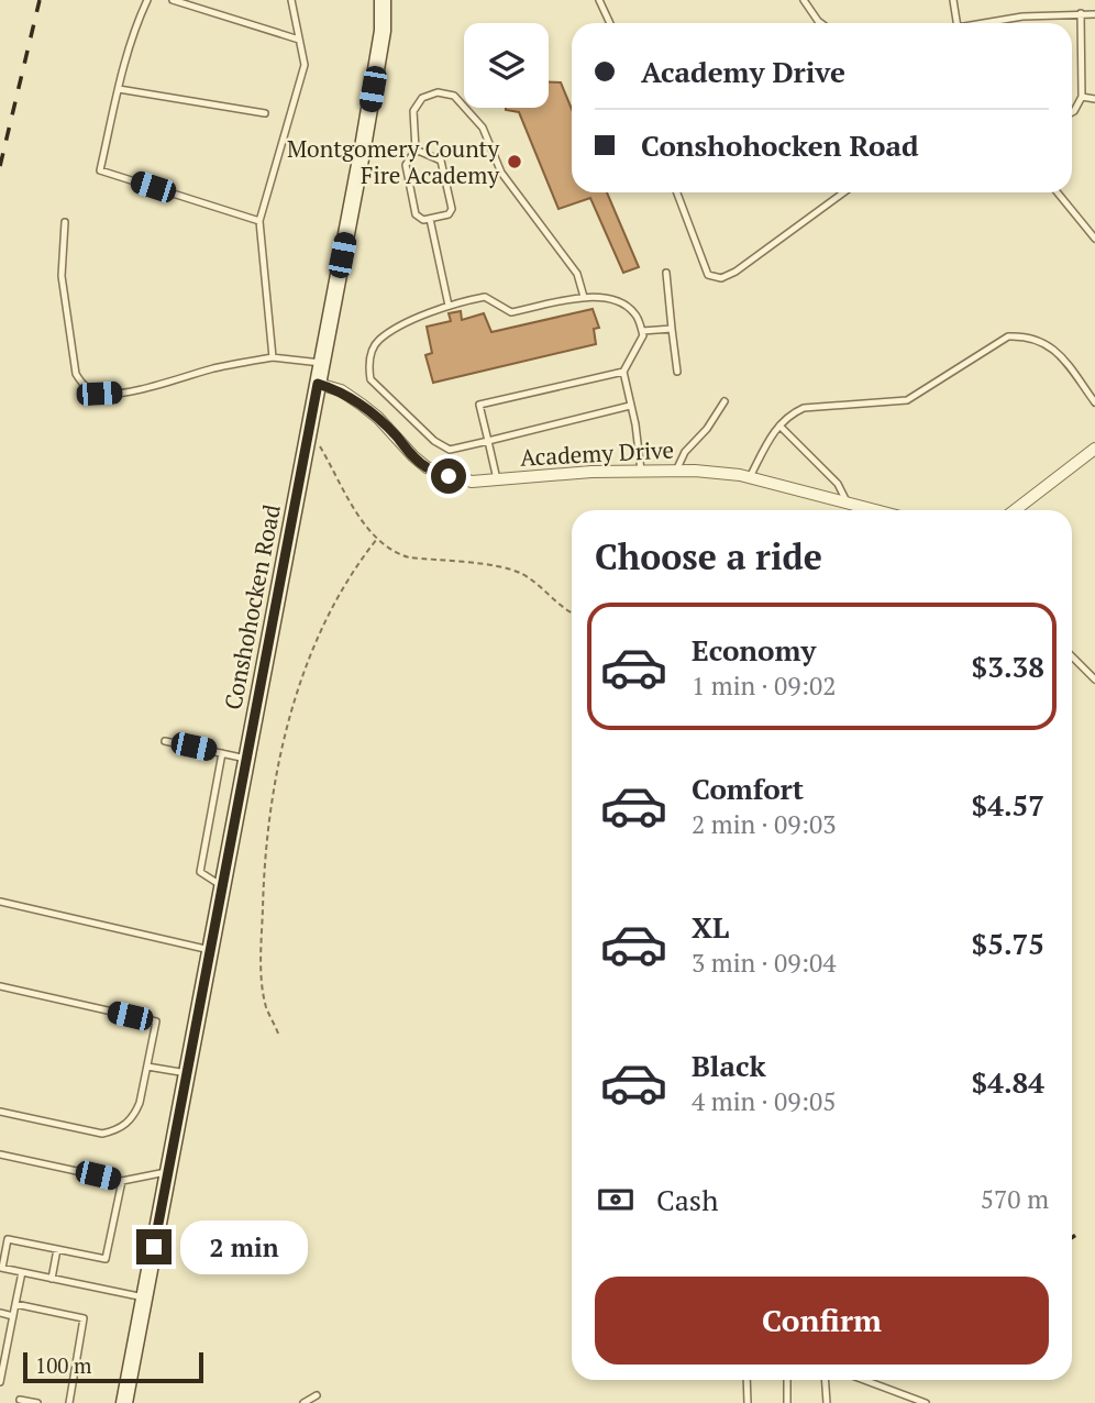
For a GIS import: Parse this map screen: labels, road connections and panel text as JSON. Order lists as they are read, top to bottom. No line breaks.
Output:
{"streets":{"main road":["Conshohocken Road"],"street":["Academy Drive"]},"crossings":[["Academy Drive","Conshohocken Road"]],"places":["Montgomery County Fire Academy"],"scale_bar":"100 m","page":{"banner":["Academy Drive","Conshohocken Road"],"heading":"Choose a ride","list":[{"name":"Economy","note":"1 min · 09:02","value":"$3.38"},{"name":"Comfort","note":"2 min · 09:03","value":"$4.57"},{"name":"XL","note":"3 min · 09:04","value":"$5.75"},{"name":"Black","note":"4 min · 09:05","value":"$4.84"}],"pay":["Cash","570 m"],"bubble":"2 min","buttons":"Confirm","scale":"100 m"}}
